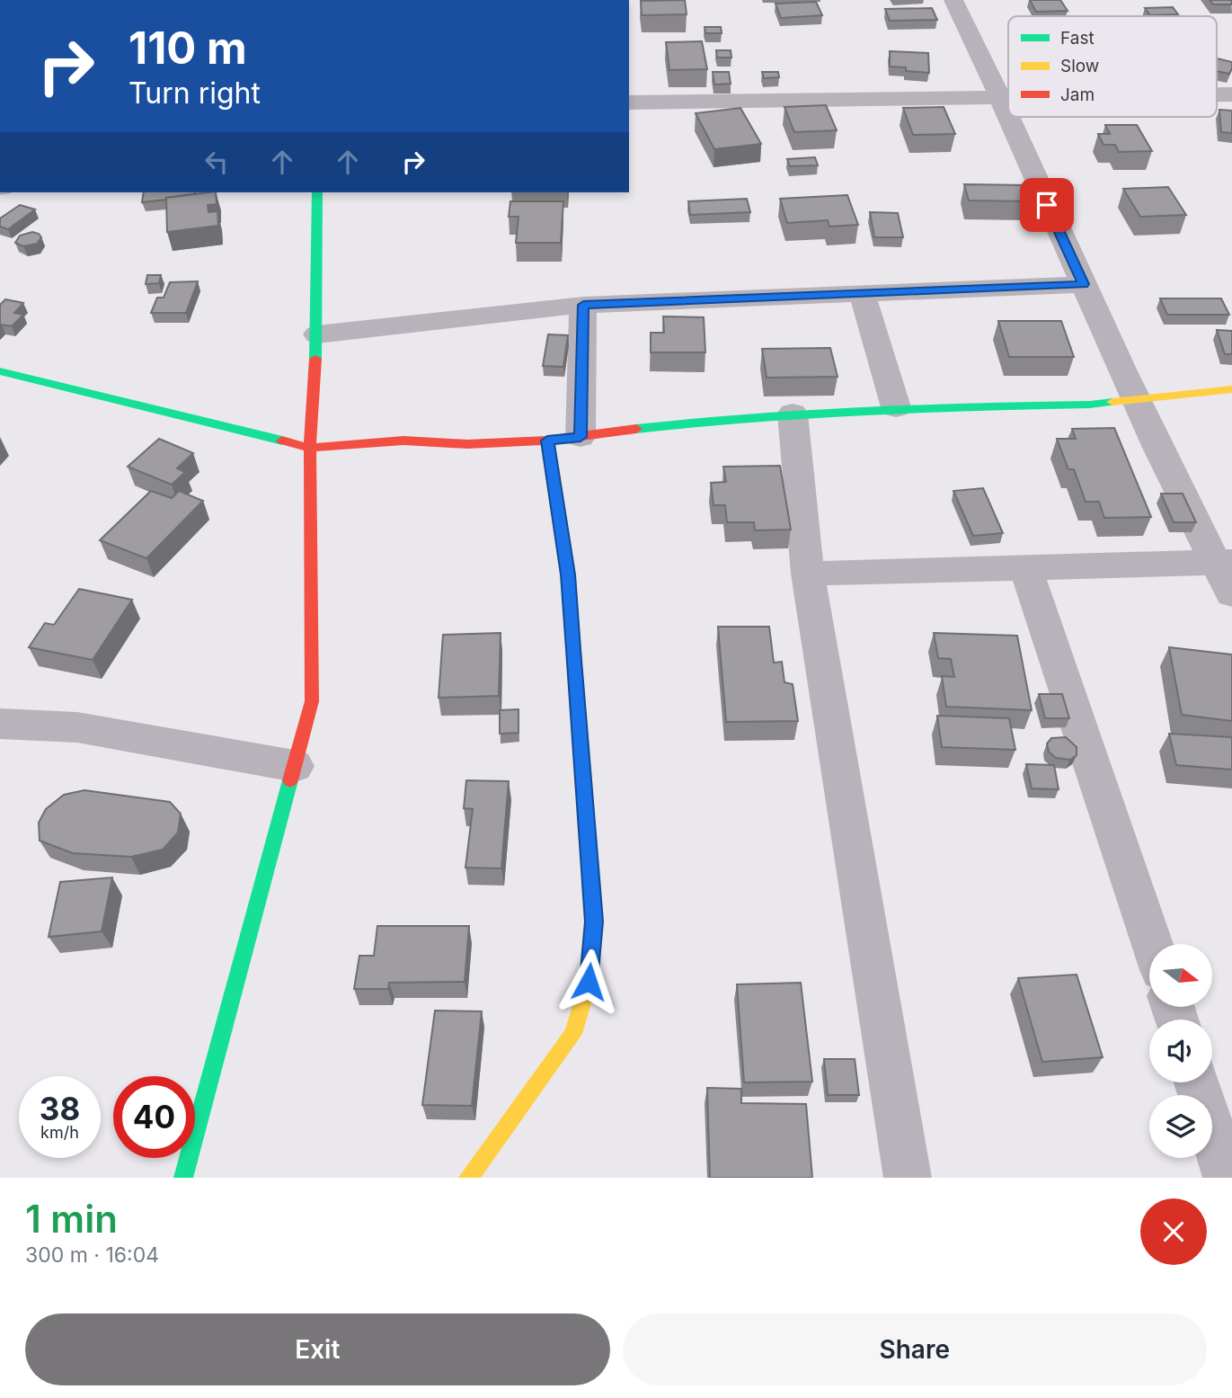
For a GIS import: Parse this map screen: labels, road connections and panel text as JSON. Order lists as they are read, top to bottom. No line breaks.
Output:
{"legend":["Fast","Slow","Jam"],"north":"right","page":{"turn":["110 m","Turn right"],"speed":"38 km/h","limit":"40","heading":["1 min","300 m · 16:04"],"buttons":["Exit","Share"]}}
